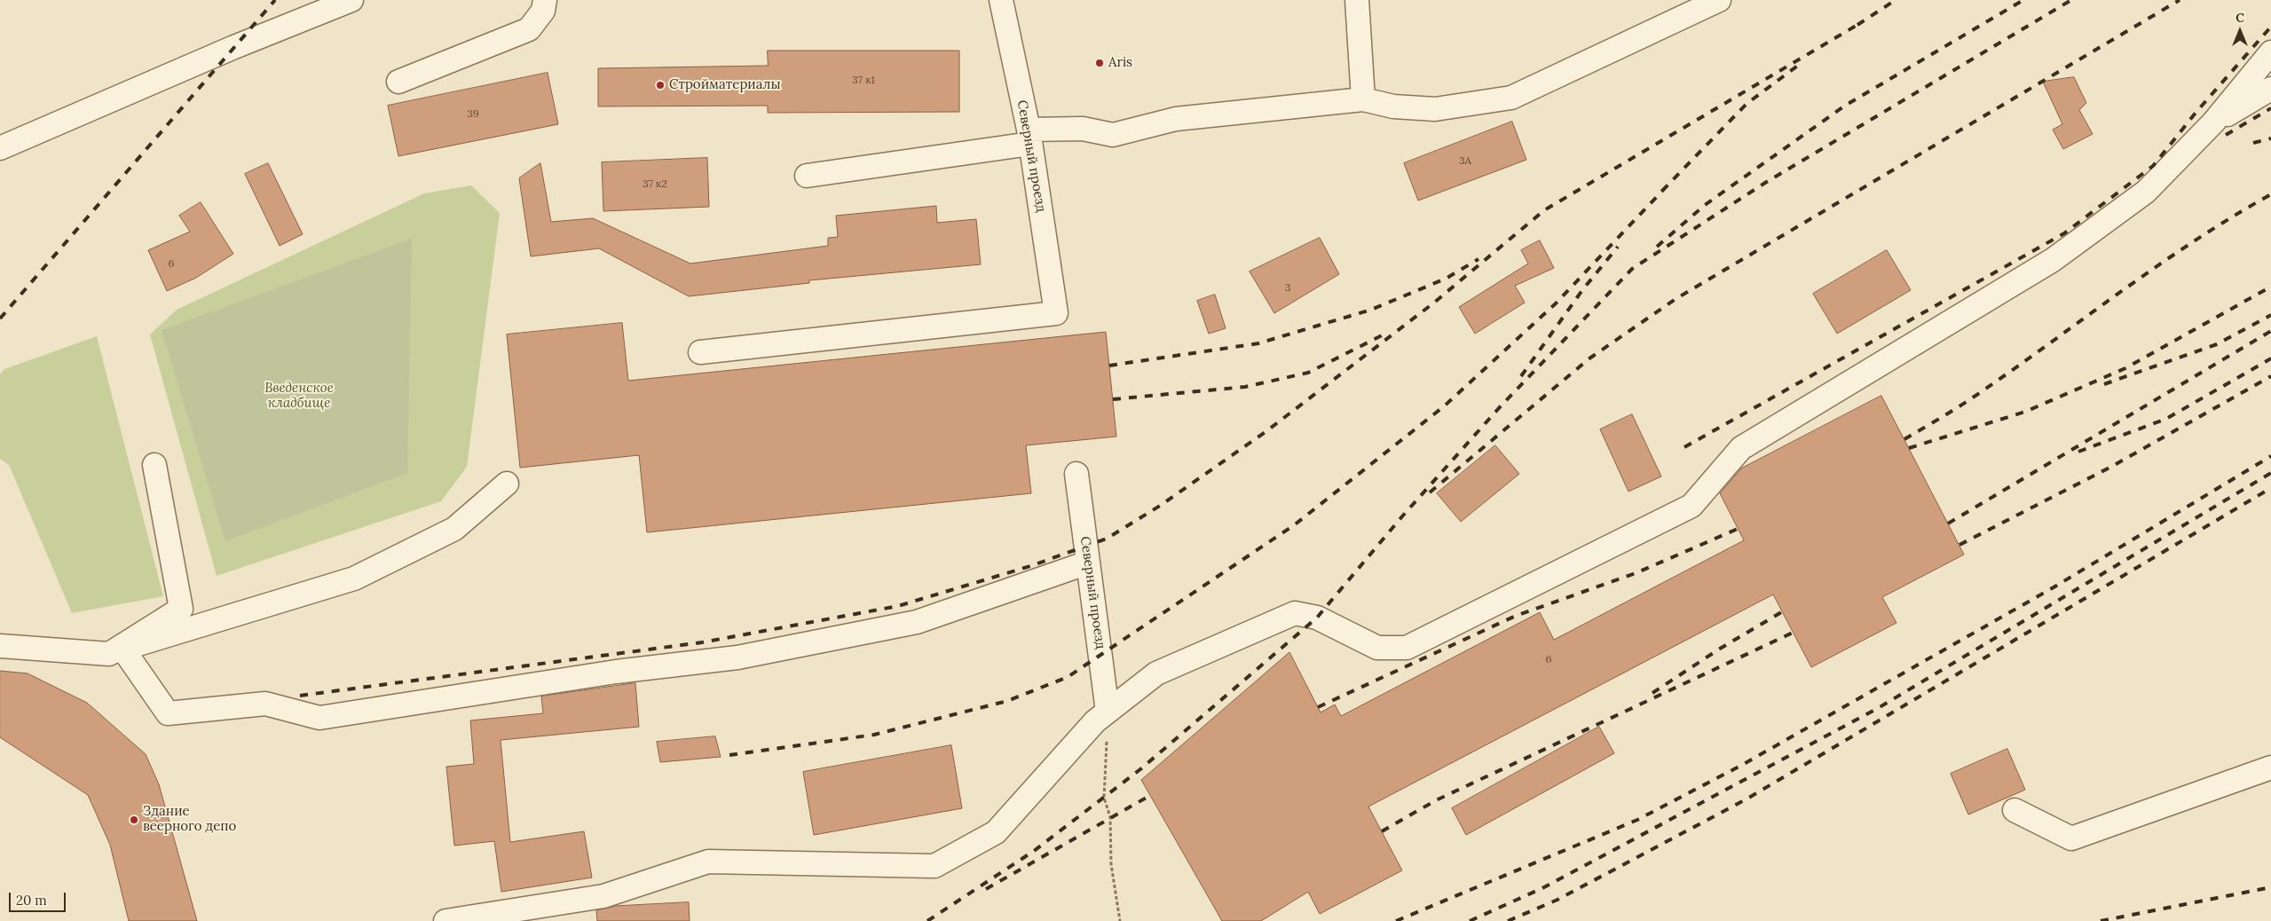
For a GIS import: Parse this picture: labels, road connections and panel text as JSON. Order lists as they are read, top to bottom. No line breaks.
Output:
{"streets":{"street":["Северный проезд"]},"parks":["Введенское кладбище"],"places":["Aris","Стройматериалы","Здание веерного депо"],"house_numbers":["37 к1","39","3А","37 к2","6","3","6"],"scale_bar":"20 m","north":"top"}
